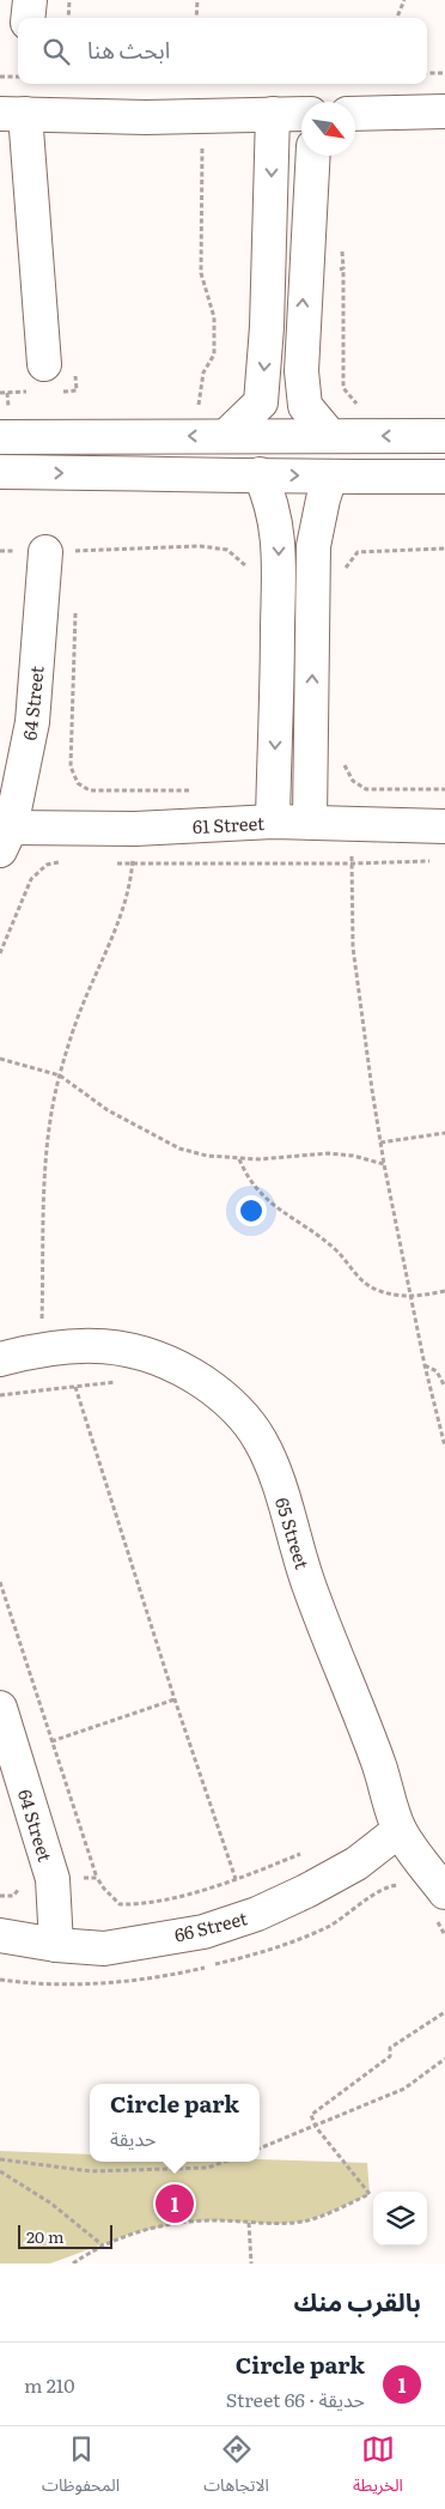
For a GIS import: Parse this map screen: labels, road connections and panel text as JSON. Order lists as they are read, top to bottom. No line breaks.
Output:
{"streets":{"street":["64 Street","61 Street","65 Street","66 Street"]},"crossings":[["64 Street","61 Street"],["64 Street","66 Street"],["65 Street","66 Street"]],"scale_bar":"20 m","north":"bottom right","page":{"search":"ابحث هنا","popup":["Circle park","حديقة"],"pins":"1","scale":"20 m","heading":"بالقرب منك","list":[{"mark":"1","name":"Circle park","note":"حديقة · 66 Street","value":"210 m"}],"nav":["الخريطة","الاتجاهات","المحفوظات"]}}
